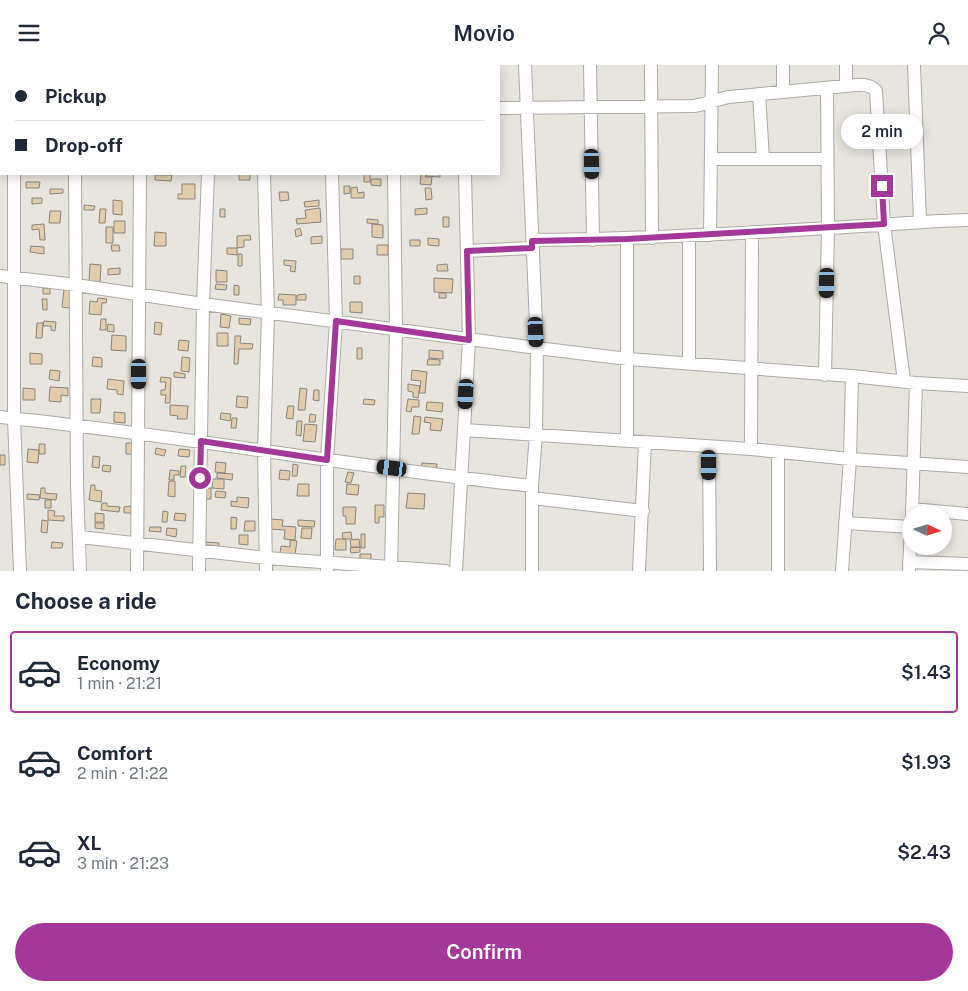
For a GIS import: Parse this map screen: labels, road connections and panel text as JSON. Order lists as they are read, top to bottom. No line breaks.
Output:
{"north":"right","page":{"header":"Movio","banner":["Pickup","Drop-off"],"bubble":"2 min","heading":"Choose a ride","list":[{"name":"Economy","note":"1 min · 21:21","value":"$1.43"},{"name":"Comfort","note":"2 min · 21:22","value":"$1.93"},{"name":"XL","note":"3 min · 21:23","value":"$2.43"}],"buttons":"Confirm"}}
